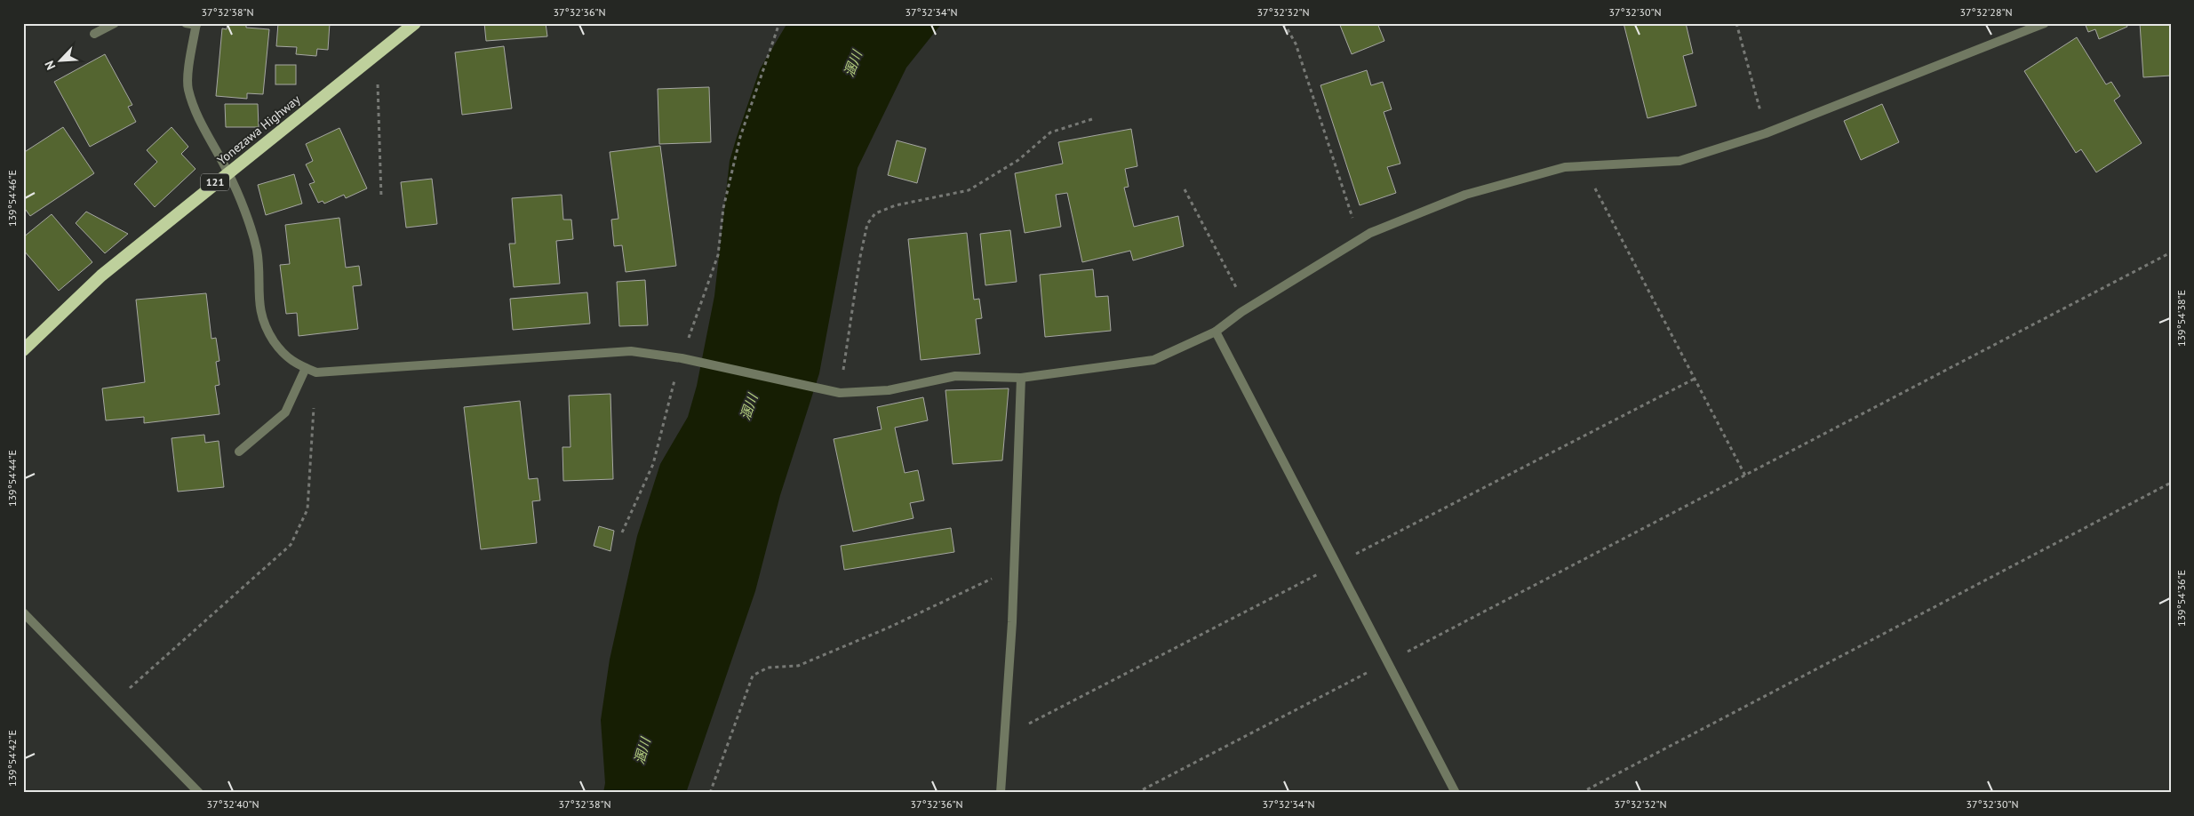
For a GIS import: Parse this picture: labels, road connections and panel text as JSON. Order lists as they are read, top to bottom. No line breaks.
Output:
{"streets":{"highway":["Yonezawa Highway","121"]},"water":["溷川"],"north":"bottom left","coordinates":["37°32'38\"N","37°32'36\"N","37°32'34\"N","37°32'32\"N","37°32'30\"N","37°32'28\"N","139°54'46\"E","139°54'38\"E","139°54'44\"E","139°54'36\"E","139°54'42\"E","37°32'40\"N"]}
